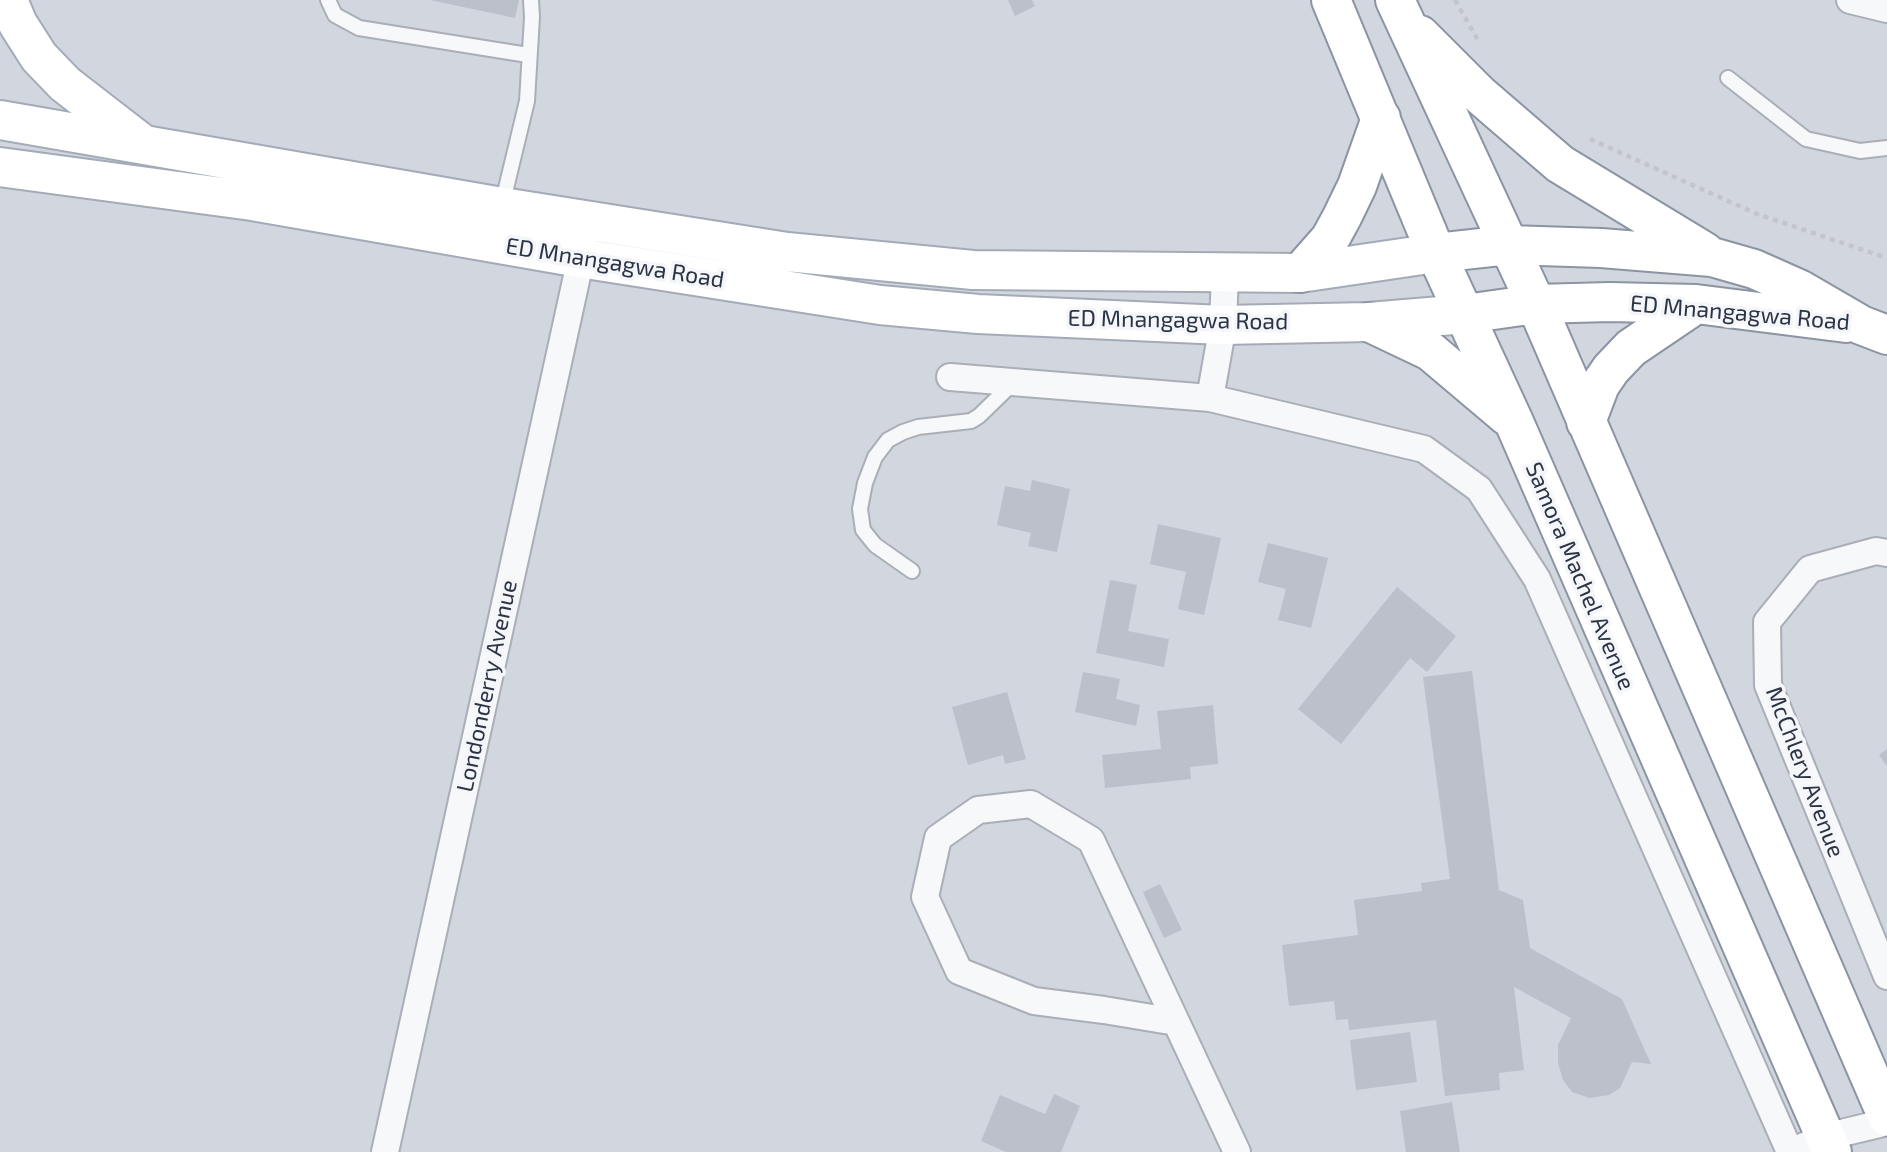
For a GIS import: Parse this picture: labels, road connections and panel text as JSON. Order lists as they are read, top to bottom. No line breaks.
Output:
{"streets":{"main road":["ED Mnangagwa Road","Samora Machel Avenue"],"street":["Londonderry Avenue","McChlery Avenue"]},"crossings":[["ED Mnangagwa Road","Samora Machel Avenue"],["ED Mnangagwa Road","Londonderry Avenue"]]}
